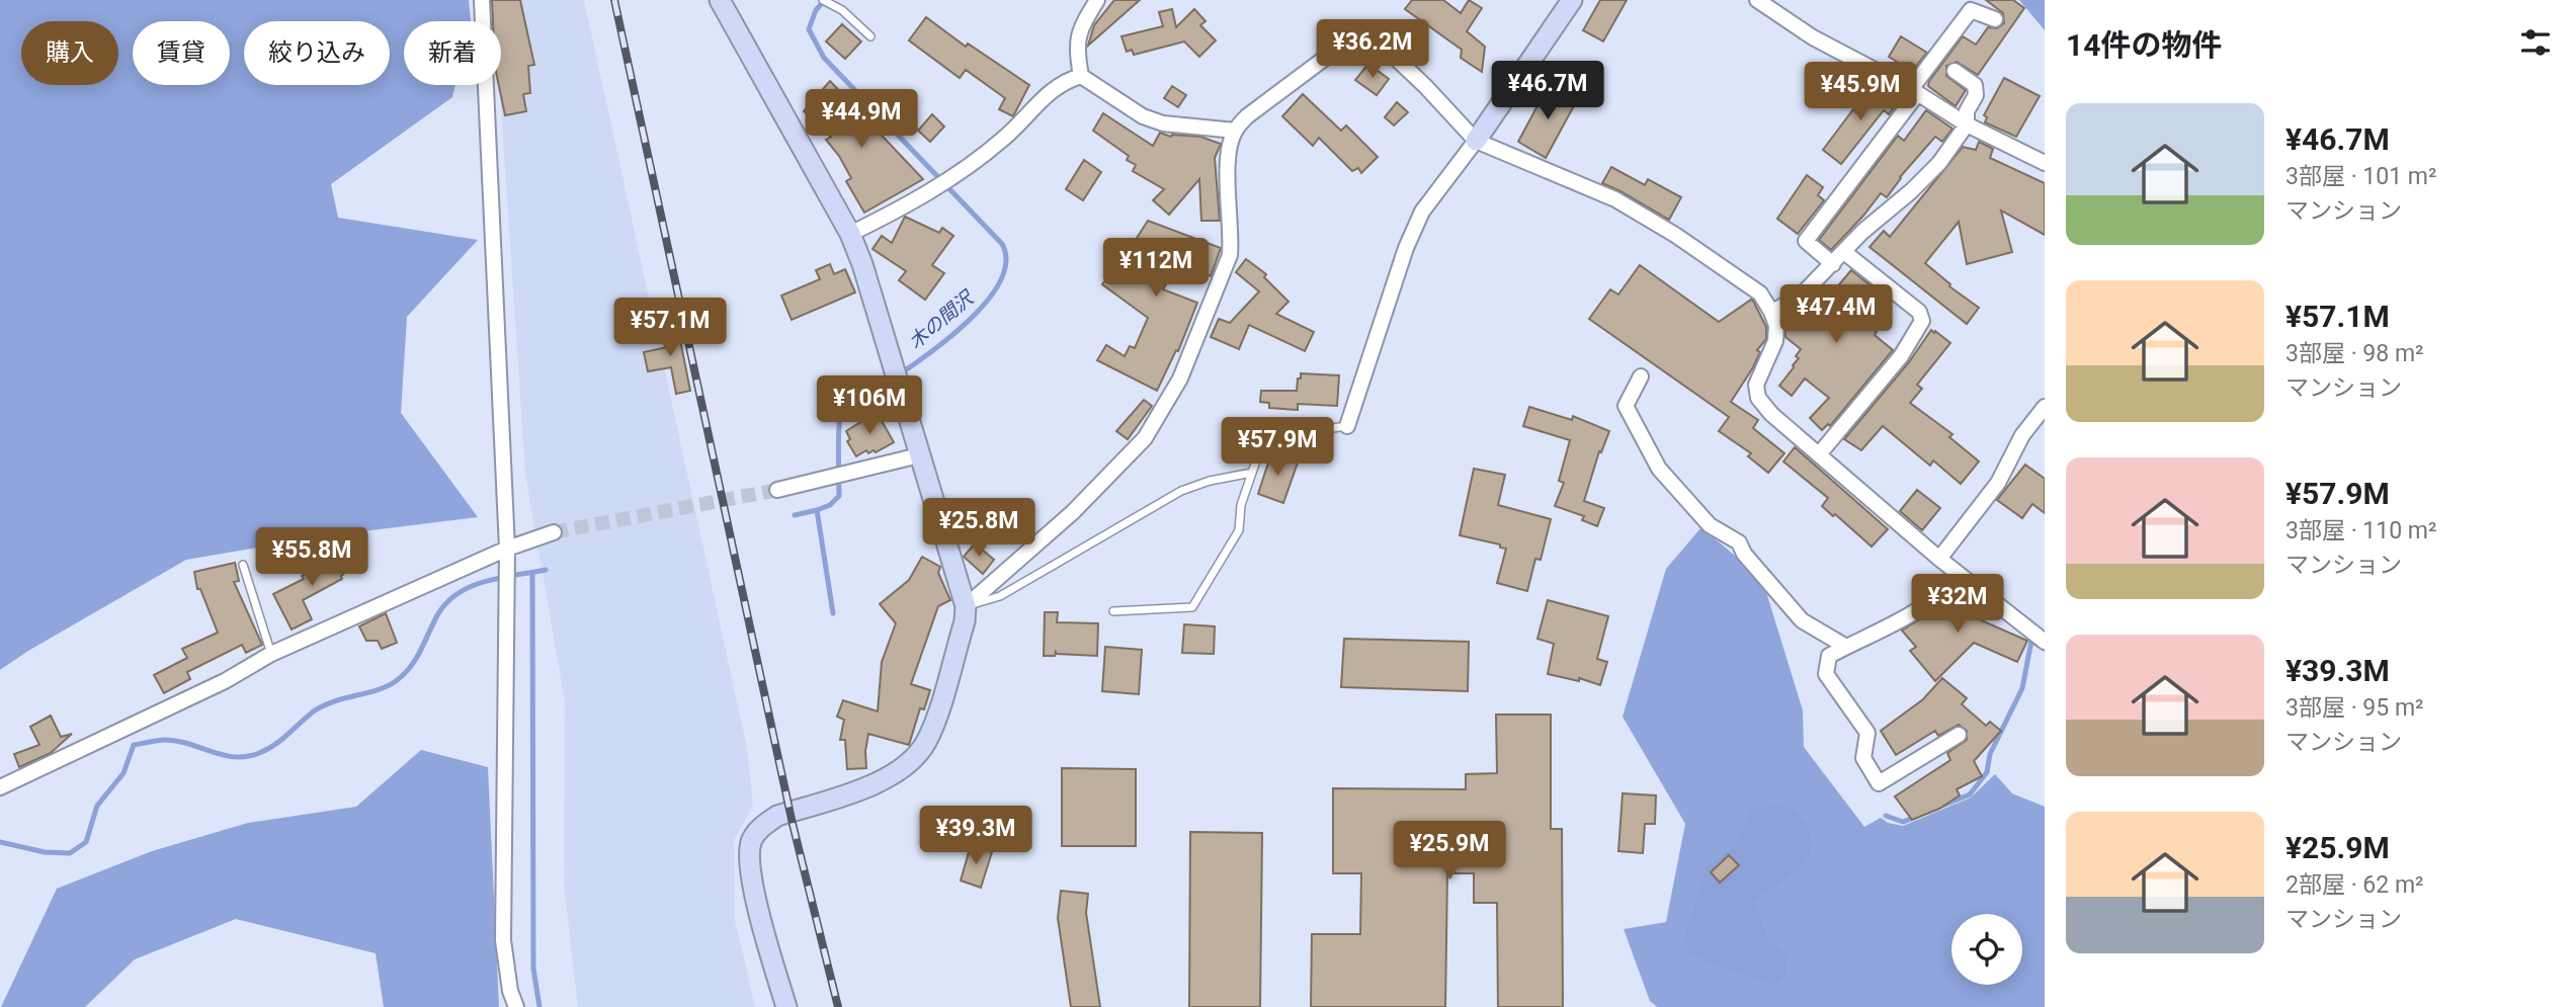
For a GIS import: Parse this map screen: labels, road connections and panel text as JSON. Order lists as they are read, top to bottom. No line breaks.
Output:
{"water":["木の間沢"],"page":{"heading":"14件の物件","price":["¥36.2M","¥46.7M","¥45.9M","¥44.9M","¥112M","¥47.4M","¥57.1M","¥106M","¥57.9M","¥25.8M","¥55.8M","¥32M","¥39.3M","¥25.9M"],"chip":["購入","賃貸","絞り込み","新着"],"list":[{"name":"¥46.7M","note":"3部屋 · 101 m² · マンション"},{"name":"¥57.1M","note":"3部屋 · 98 m² · マンション"},{"name":"¥57.9M","note":"3部屋 · 110 m² · マンション"},{"name":"¥39.3M","note":"3部屋 · 95 m² · マンション"},{"name":"¥25.9M","note":"2部屋 · 62 m² · マンション"}]}}
